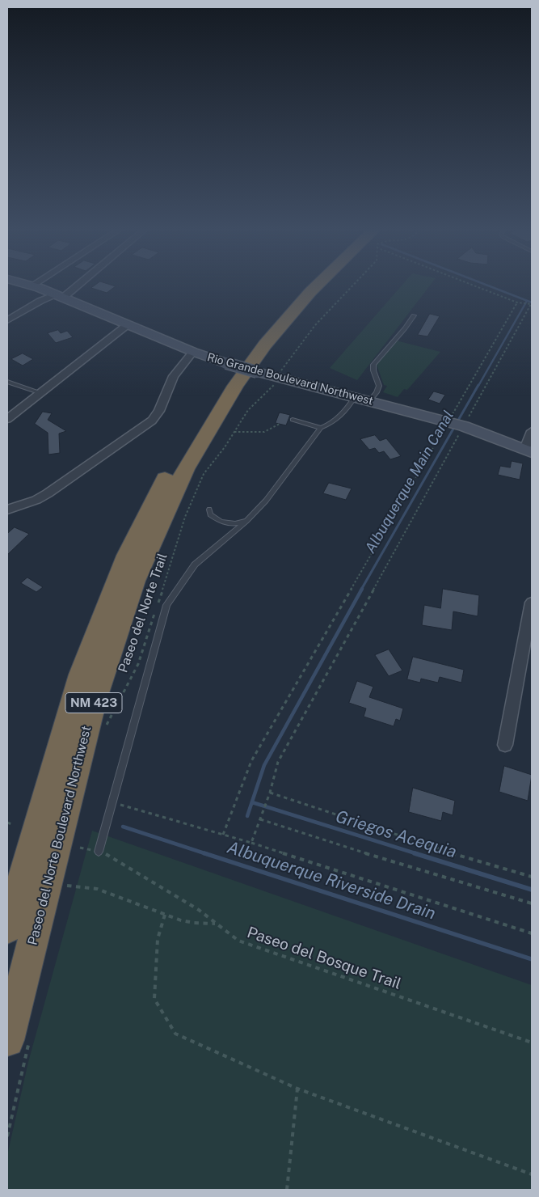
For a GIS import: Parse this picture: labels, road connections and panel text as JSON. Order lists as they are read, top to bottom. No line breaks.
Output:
{"streets":{"highway":["NM 423","Paseo del Norte Boulevard Northwest"],"street":["Rio Grande Boulevard Northwest"],"path":["Paseo del Norte Trail","Paseo del Bosque Trail"]},"crossings":[["Rio Grande Boulevard Northwest","Paseo del Norte Trail"]],"water":["Albuquerque Main Canal","Griegos Acequia","Albuquerque Riverside Drain"]}
